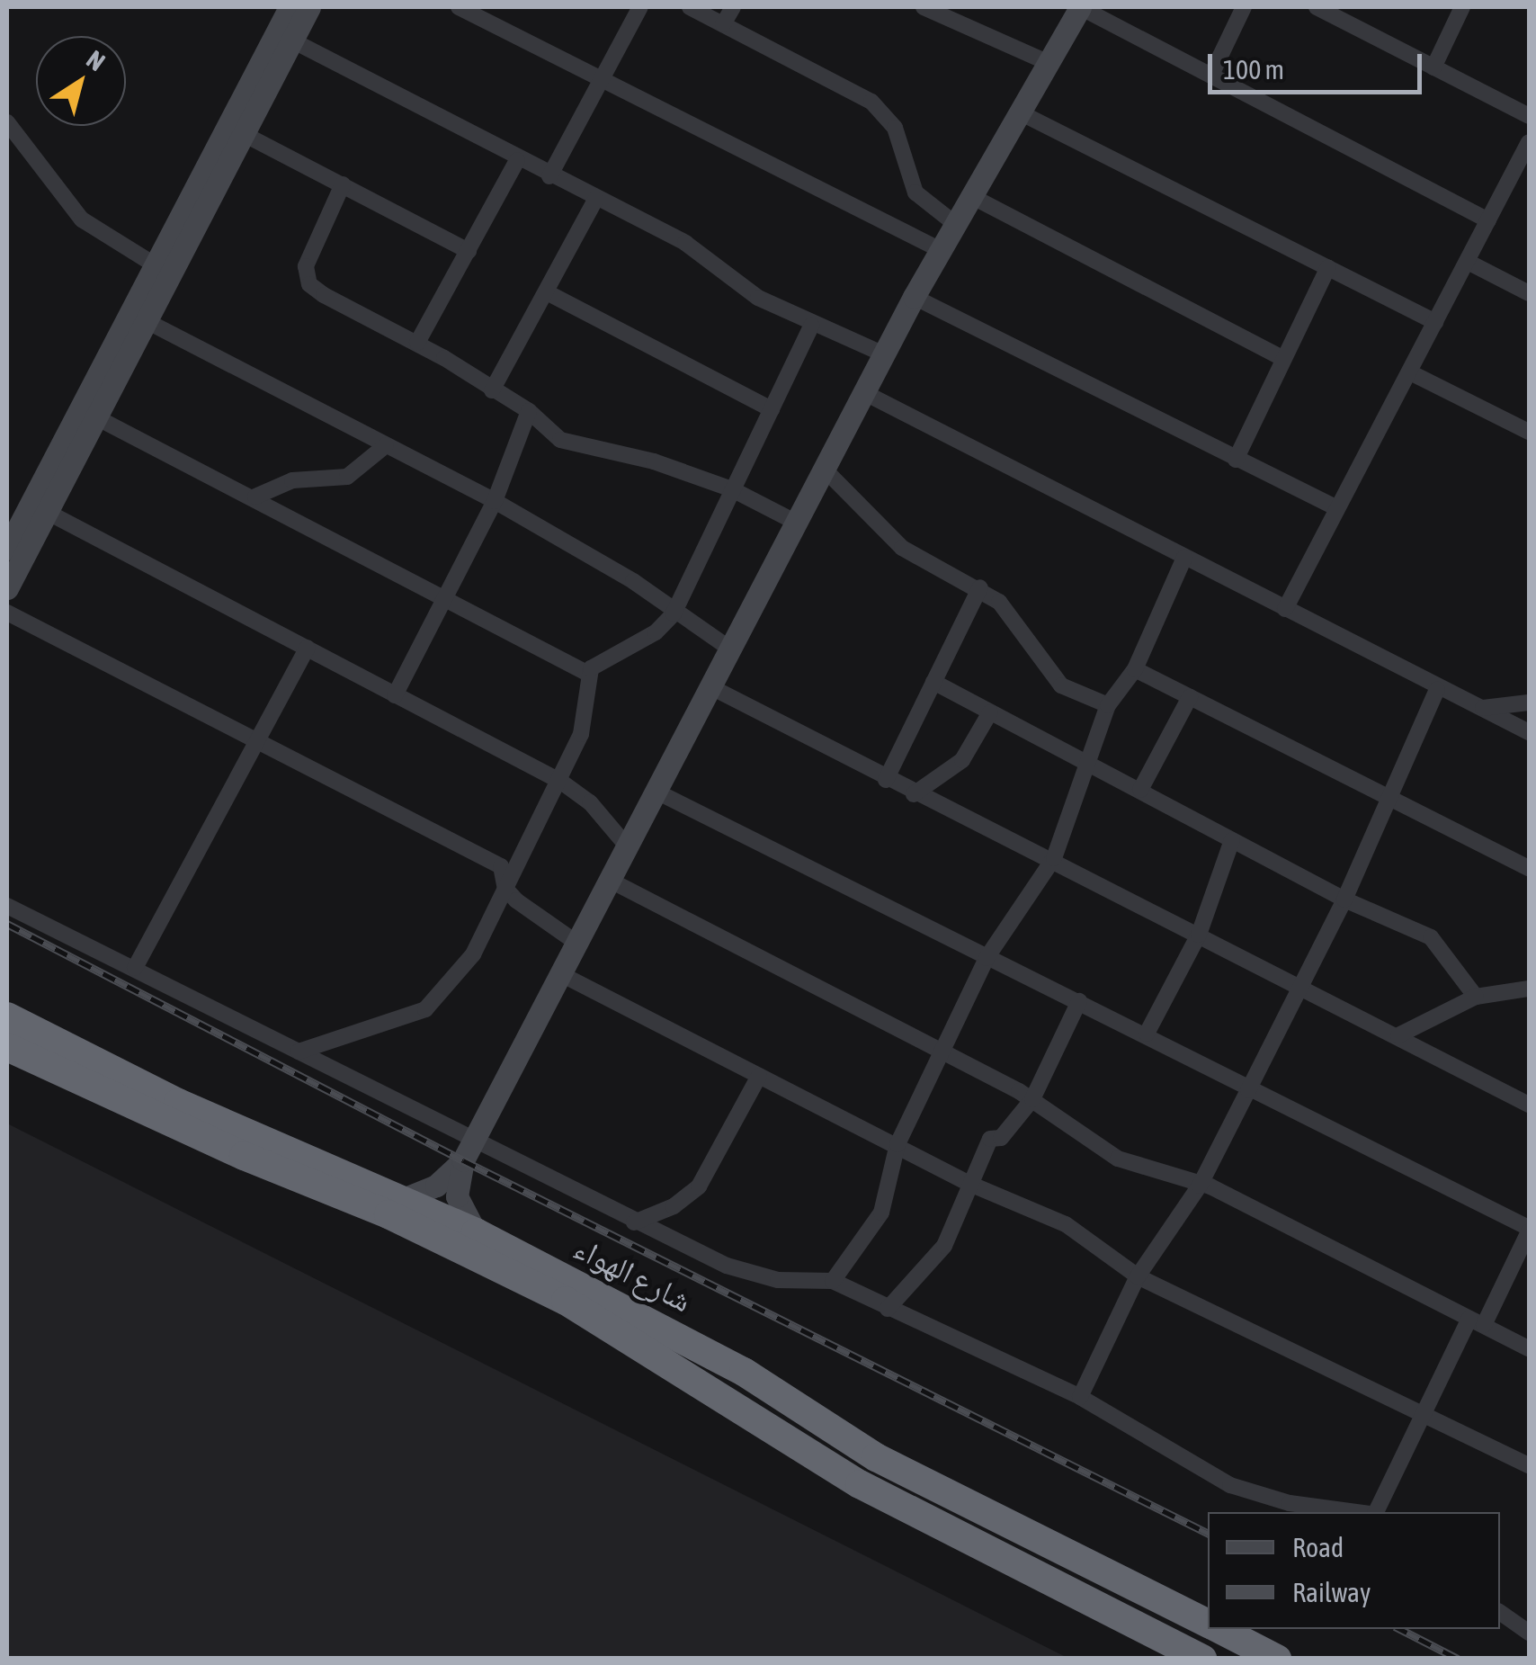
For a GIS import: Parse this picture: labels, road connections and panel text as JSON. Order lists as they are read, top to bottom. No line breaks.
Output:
{"streets":{"highway":["شارع الهواء"]},"legend":["Road","Railway"],"scale_bar":"100 m","north":"top right"}
